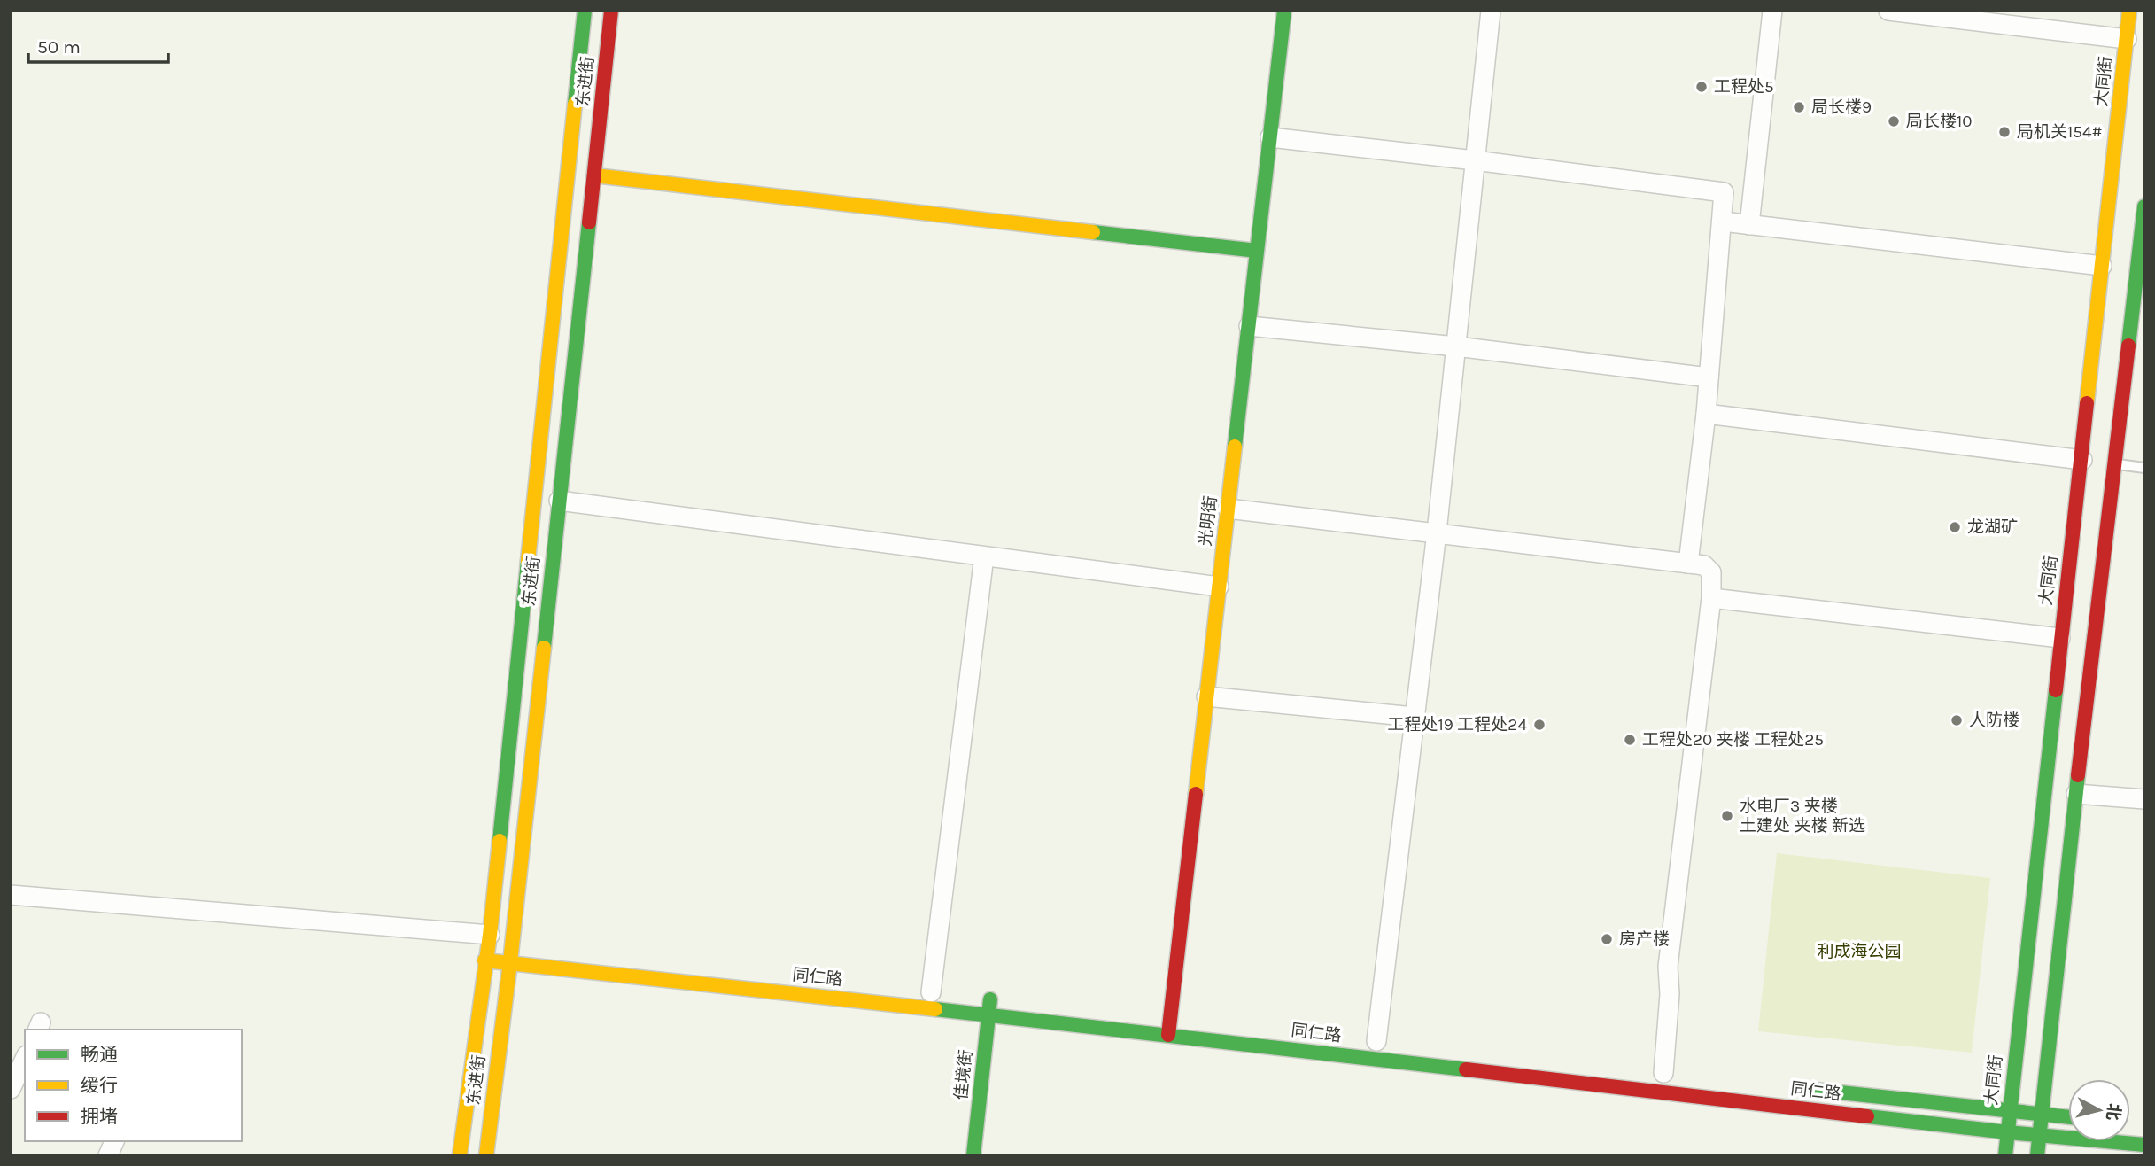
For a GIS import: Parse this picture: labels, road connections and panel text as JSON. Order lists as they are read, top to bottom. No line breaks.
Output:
{"streets":{"main road":["东进街","大同街","光明街","同仁路","佳境街"]},"crossings":[["东进街","同仁路"],["大同街","同仁路"],["光明街","同仁路"],["同仁路","佳境街"]],"parks":["利成海公园"],"places":["工程处5","局长楼9","局长楼10","局机关154#","龙湖矿","人防楼","工程处19 工程处24","工程处20 夹楼 工程处25","水电厂3 夹楼 土建处 夹楼 新选","房产楼"],"legend":["畅通","缓行","拥堵"],"scale_bar":"50 m","north":"right"}
